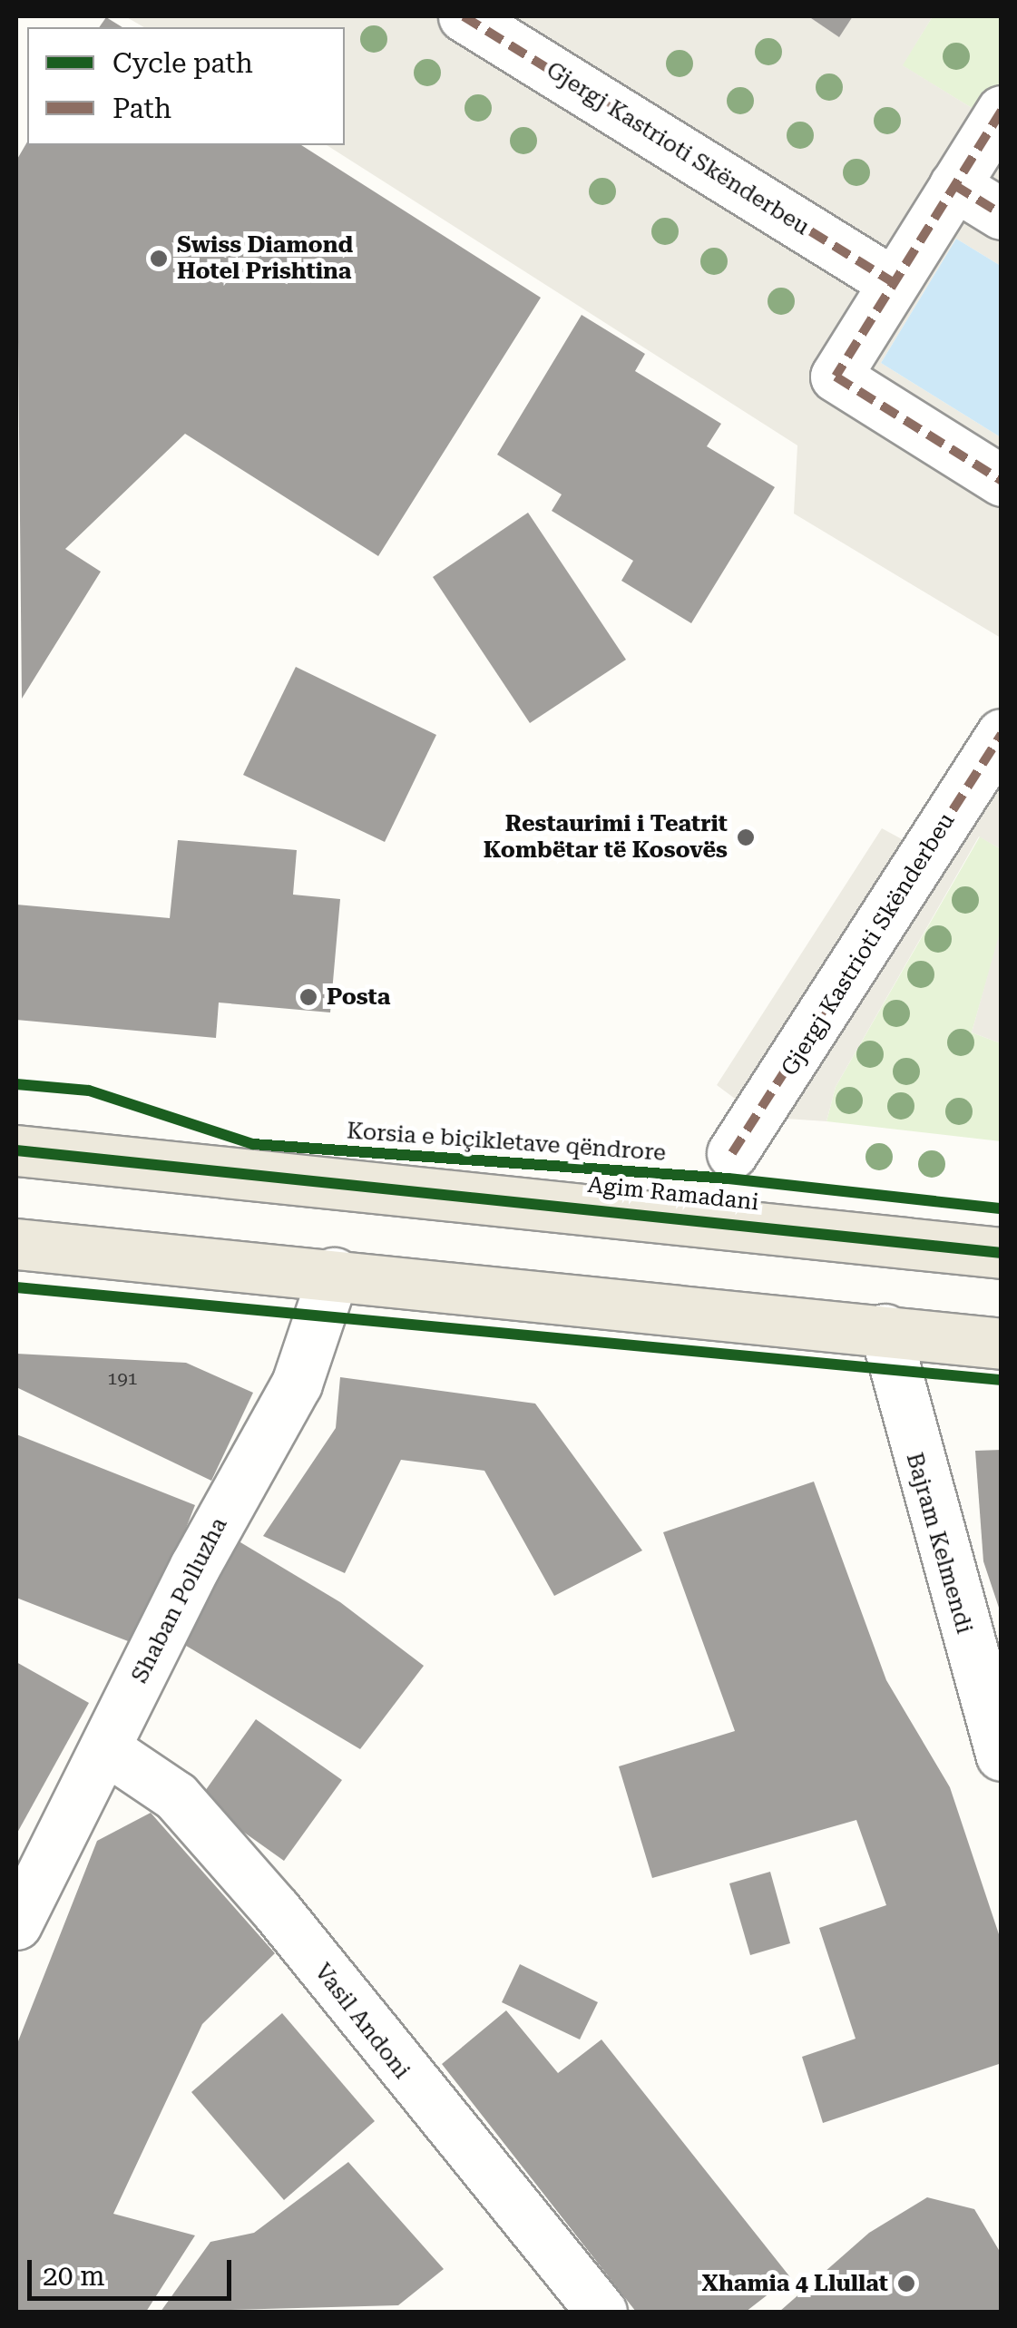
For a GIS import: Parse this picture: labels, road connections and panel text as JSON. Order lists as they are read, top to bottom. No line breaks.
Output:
{"streets":{"main road":["Agim Ramadani"],"street":["Gjergj Kastrioti Skënderbeu","Bajram Kelmendi","Shaban Polluzha","Vasil Andoni"],"cycle path":["Korsia e biçikletave qëndrore"]},"crossings":[["Shaban Polluzha","Vasil Andoni"]],"places":["Swiss Diamond Hotel Prishtina","Restaurimi i Teatrit Kombëtar të Kosovës","Posta","Xhamia 4 Llullat"],"house_numbers":["191"],"legend":["Cycle path","Path"],"scale_bar":"20 m"}
